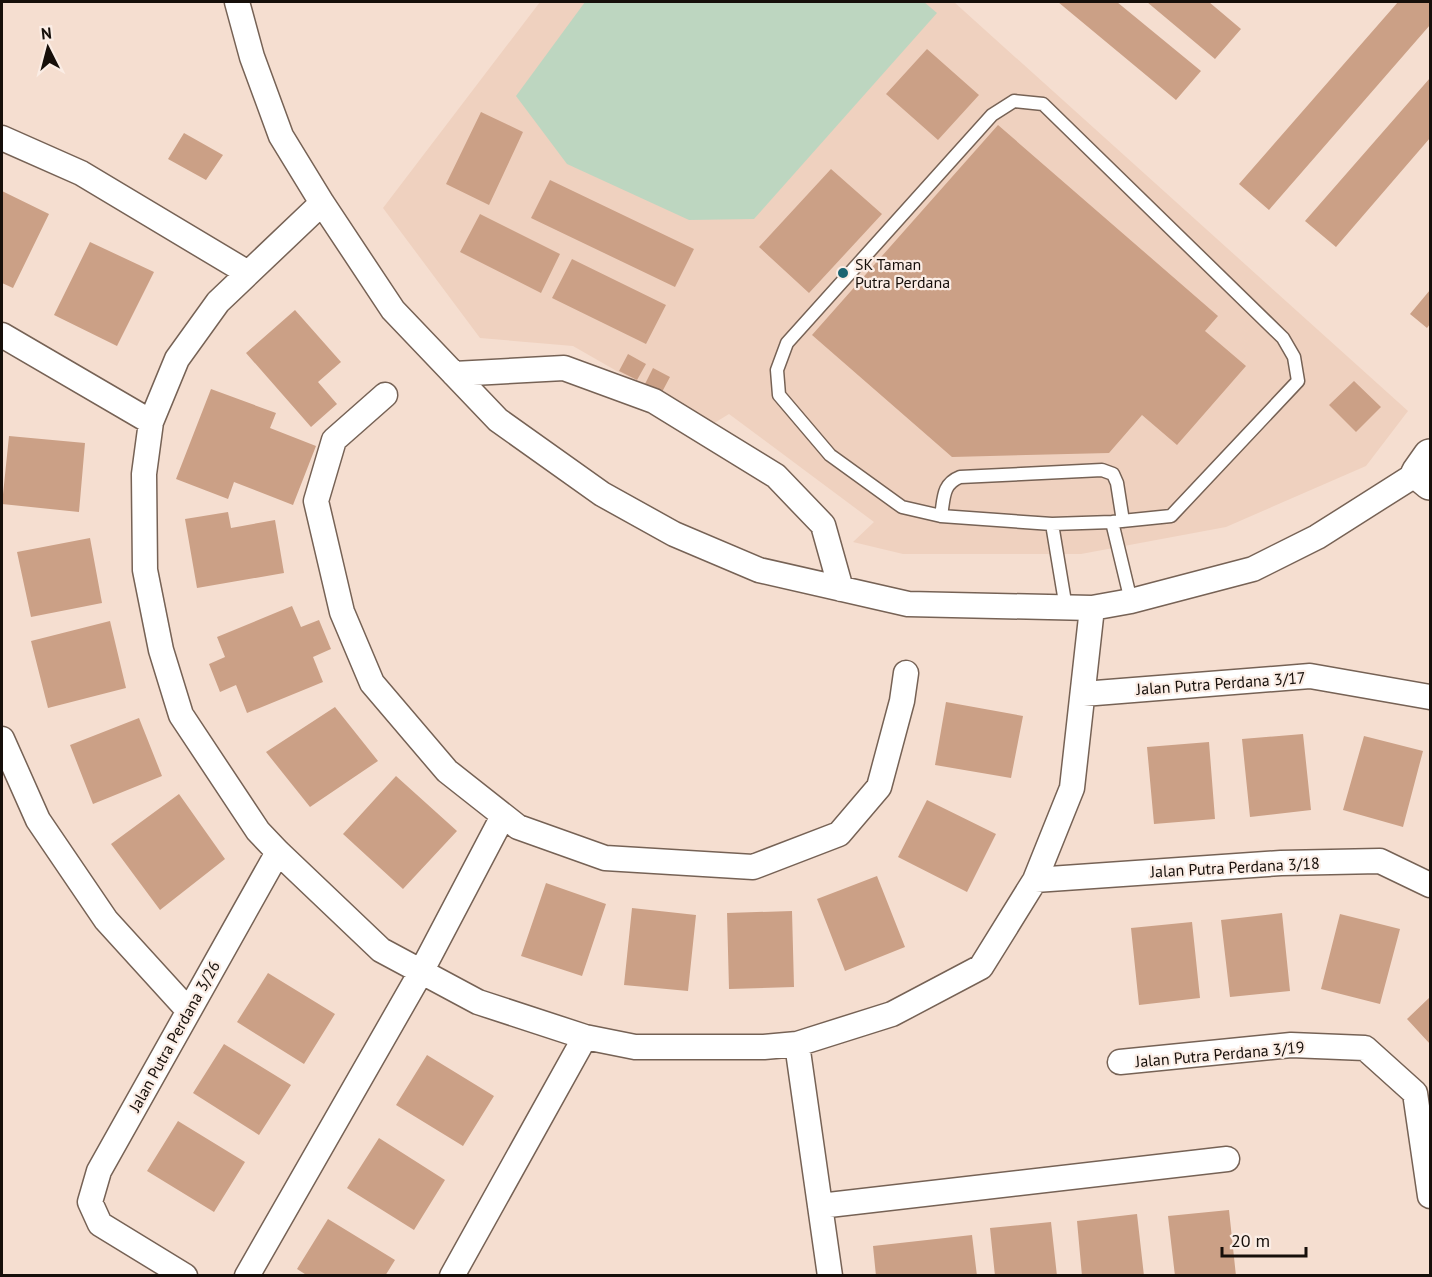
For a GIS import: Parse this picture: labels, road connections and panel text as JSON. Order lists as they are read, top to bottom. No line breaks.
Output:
{"streets":{"street":["Jalan Putra Perdana 3/17","Jalan Putra Perdana 3/18","Jalan Putra Perdana 3/26","Jalan Putra Perdana 3/19"]},"places":["SK Taman Putra Perdana"],"scale_bar":"20 m","north":"top"}
